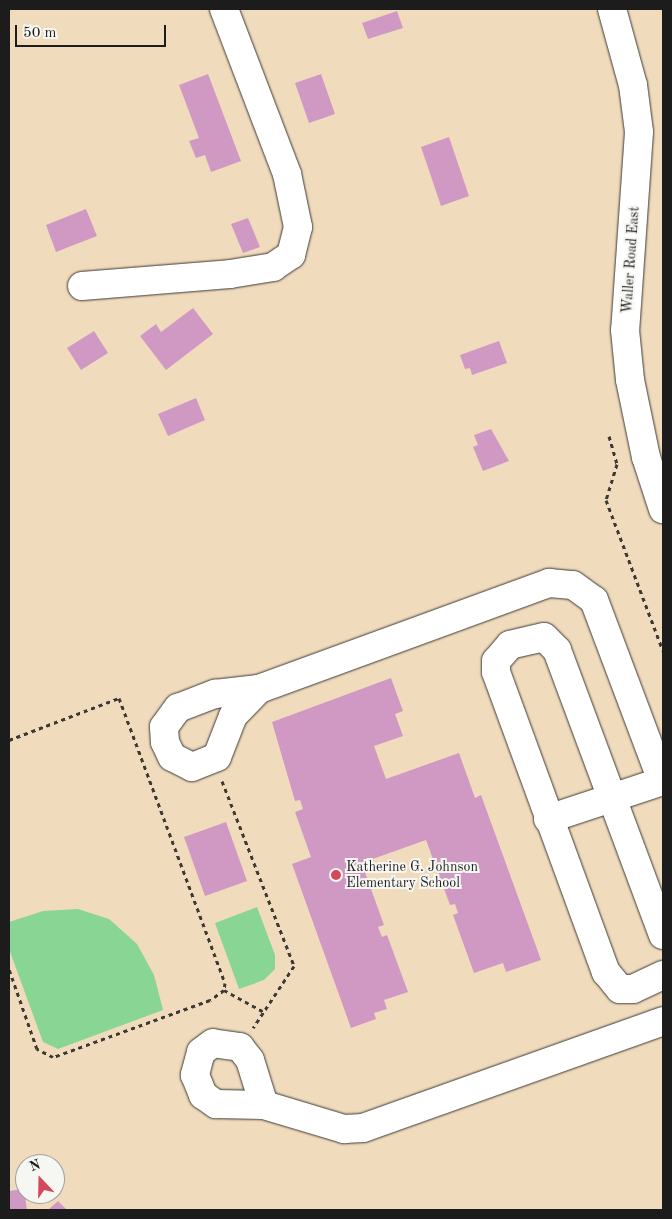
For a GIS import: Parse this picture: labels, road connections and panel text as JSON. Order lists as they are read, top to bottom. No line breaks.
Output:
{"streets":{"street":["Waller Road East"]},"places":["Katherine G. Johnson Elementary School"],"scale_bar":"50 m","north":"top"}
